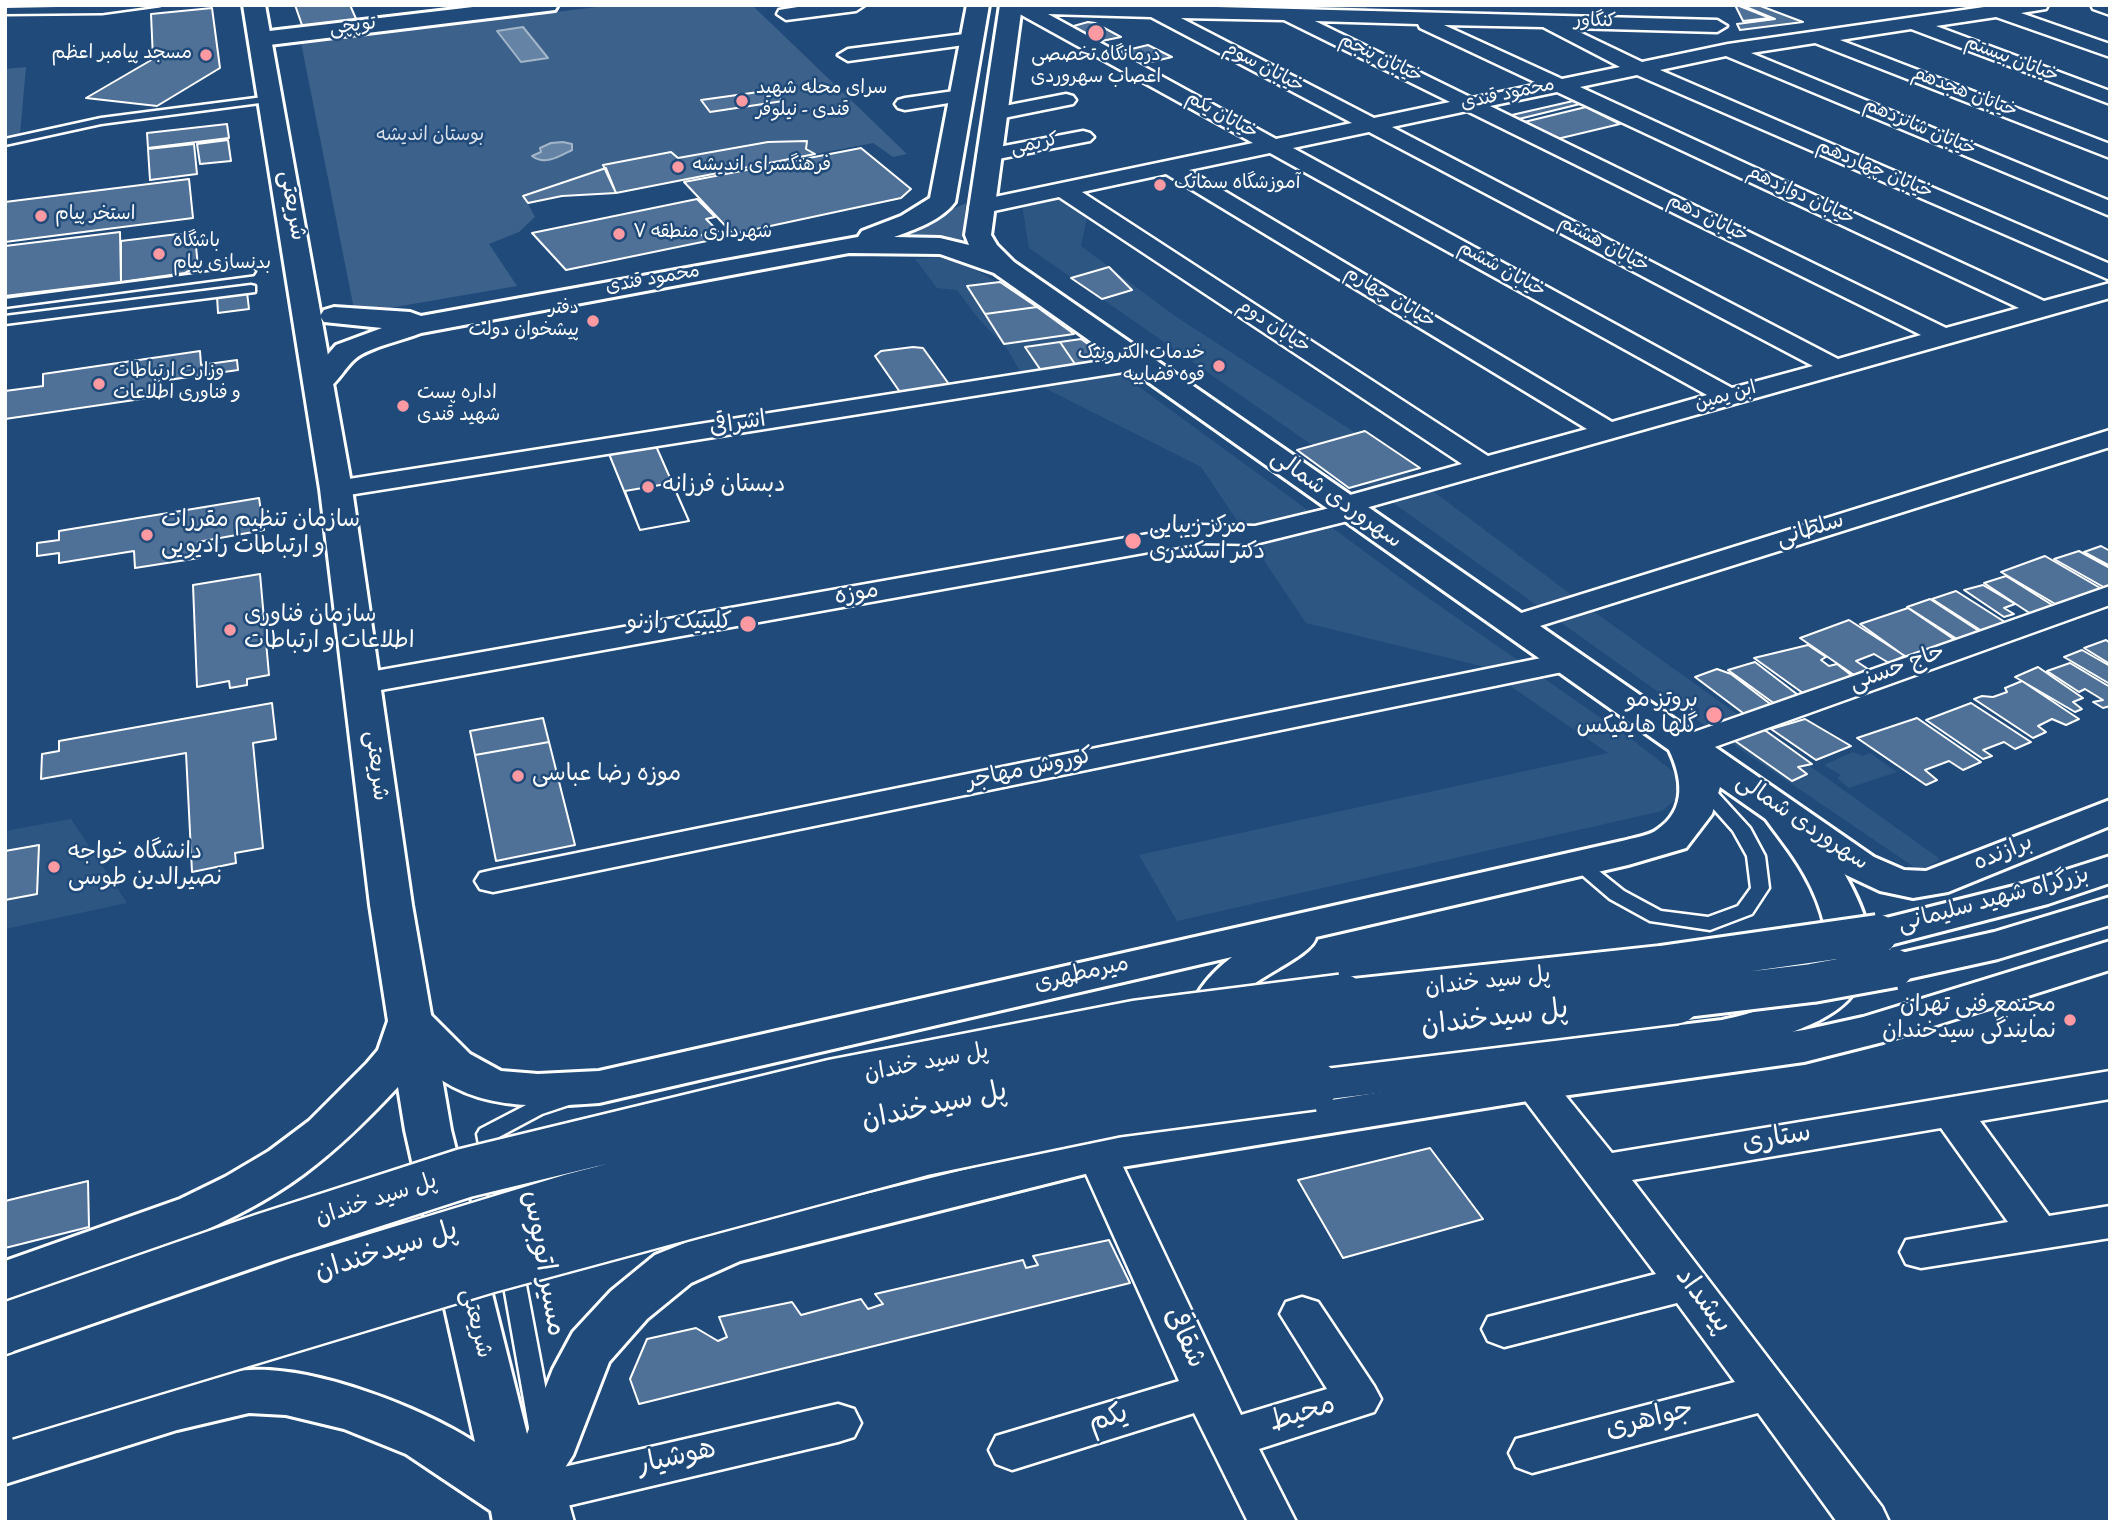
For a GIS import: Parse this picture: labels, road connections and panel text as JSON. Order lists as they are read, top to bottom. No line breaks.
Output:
{"streets":{"main road":["توپچی","محمود قندی","شریعتی","سهروردی شمالی","برازنده","بزرگراه شهید سلیمانی","میرمطهری","پل سید خندان","پل سیدخندان"],"street":["کنگاور","خیابان پنجم","خیابان بیستم","خیابان سوم","خیابان هجدهم","خیابان یکم","خیابان شانزدهم","کریمی","خیابان چهاردهم","خیابان دوازدهم","خیابان دهم","خیابان هشتم","خیابان ششم","خیابان چهارم","خیابان دوم","ابن یمین","اشراقی","سلطانی","موزه","حاج حسنی","کوروش مهاجر","ستاری","پیشداد","شقاقی","محیط","یکم","جواهری","هوشیار"],"lane":["مسیر اتوبوس"]},"crossings":[["کنگاور","خیابان پنجم"],["کنگاور","خیابان سوم"],["کنگاور","خیابان یکم"],["کنگاور","خیابان چهاردهم"],["کنگاور","خیابان دوازدهم"],["کنگاور","سهروردی شمالی"],["توپچی","شریعتی"],["خیابان پنجم","محمود قندی"],["خیابان پنجم","خیابان دهم"],["خیابان بیستم","محمود قندی"],["خیابان سوم","محمود قندی"],["خیابان سوم","خیابان هشتم"],["خیابان هجدهم","محمود قندی"],["محمود قندی","خیابان یکم"],["محمود قندی","خیابان شانزدهم"],["محمود قندی","خیابان چهاردهم"],["محمود قندی","خیابان دوازدهم"],["محمود قندی","شریعتی"],["محمود قندی","خیابان دهم"],["محمود قندی","خیابان هشتم"],["محمود قندی","خیابان ششم"],["محمود قندی","خیابان چهارم"],["محمود قندی","خیابان دوم"],["محمود قندی","سهروردی شمالی"],["خیابان یکم","خیابان ششم"],["خیابان یکم","سهروردی شمالی"],["کریمی","سهروردی شمالی"],["خیابان دوازدهم","ابن یمین"],["شریعتی","اشراقی"],["شریعتی","موزه"],["شریعتی","میرمطهری"],["شریعتی","مسیر اتوبوس"],["شریعتی","هوشیار"],["خیابان دهم","ابن یمین"],["خیابان هشتم","ابن یمین"],["خیابان ششم","ابن یمین"],["خیابان چهارم","ابن یمین"],["خیابان دوم","ابن یمین"],["ابن یمین","سهروردی شمالی"],["ابن یمین","موزه"],["اشراقی","سهروردی شمالی"],["سهروردی شمالی","سلطانی"],["سهروردی شمالی","موزه"],["سهروردی شمالی","حاج حسنی"],["سهروردی شمالی","کوروش مهاجر"],["سهروردی شمالی","برازنده"],["بزرگراه شهید سلیمانی","پل سید خندان"],["بزرگراه شهید سلیمانی","پل سیدخندان"],["میرمطهری","مسیر اتوبوس"],["پل سید خندان","پل سیدخندان"],["ستاری","پیشداد"],["مسیر اتوبوس","هوشیار"],["پیشداد","جواهری"],["شقاقی","محیط"],["شقاقی","یکم"]],"parks":["بوستان اندیشه"],"places":["درمانگاه تخصصی اعصاب سهروردی","مسجد پیامبر اعظم","سرای محله شهید قندی - نیلوفر","فرهنگسرای اندیشه","آموزشگاه سماتک","استخر پیام","شهرداری منطقه ۷","باشگاه بدنسازی پیام","دفتر پیشخوان دولت","خدمات الکترونیک قوه قضاییه","وزارت ارتباطات و فناوری اطلاعات","اداره پست شهید قندی","دبستان فرزانه","سازمان تنظیم مقررات و ارتباطات رادیویی","مرکز زیبایی دکتر اسکندری","کلینیک رازنو","سازمان فناوری اطلاعات و ارتباطات","پروتز مو گلها هایفیکس","موزه رضا عباسی","دانشگاه خواجه نصیرالدین طوسی","مجتمع فنی تهران نمایندگی سیدخندان"]}
